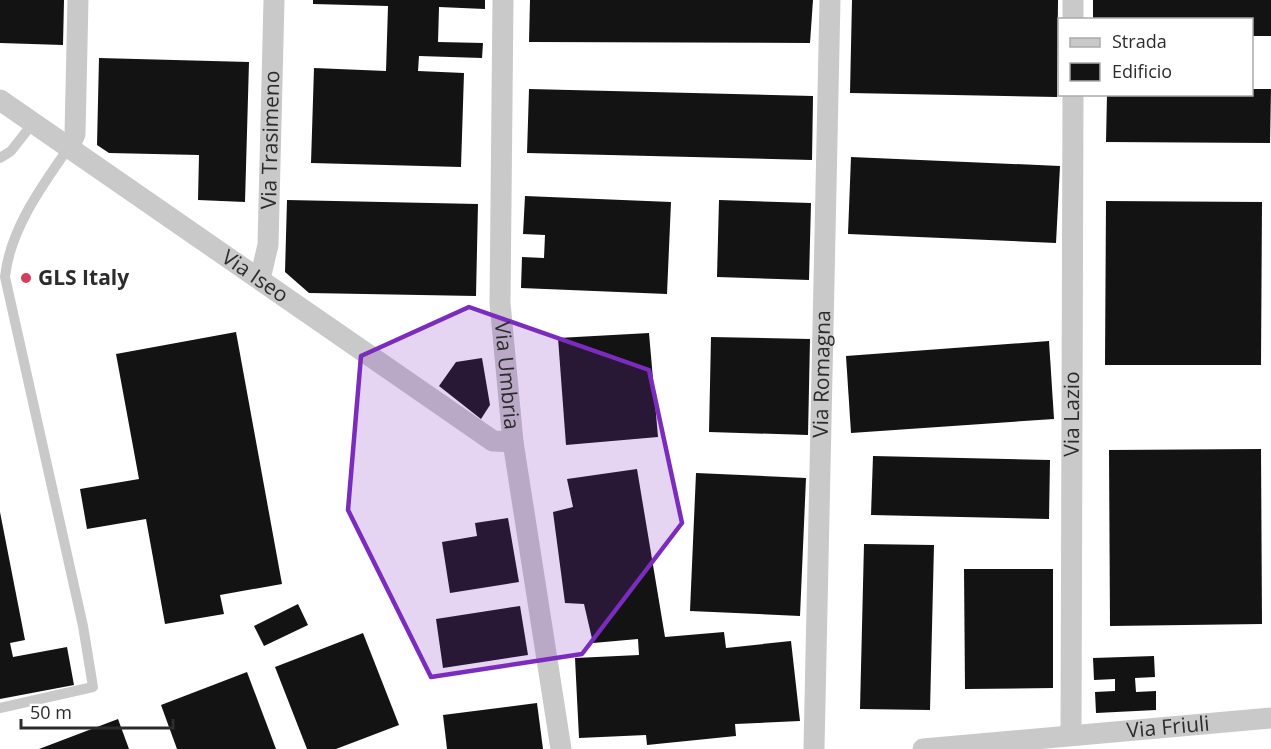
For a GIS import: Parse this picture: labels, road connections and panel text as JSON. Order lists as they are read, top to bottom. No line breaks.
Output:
{"streets":{"street":["Via Trasimeno","Via Iseo","Via Romagna","Via Umbria","Via Lazio","Via Friuli"]},"crossings":[["Via Trasimeno","Via Iseo"],["Via Iseo","Via Umbria"],["Via Lazio","Via Friuli"]],"places":["GLS Italy"],"legend":["Strada","Edificio"],"scale_bar":"50 m"}
